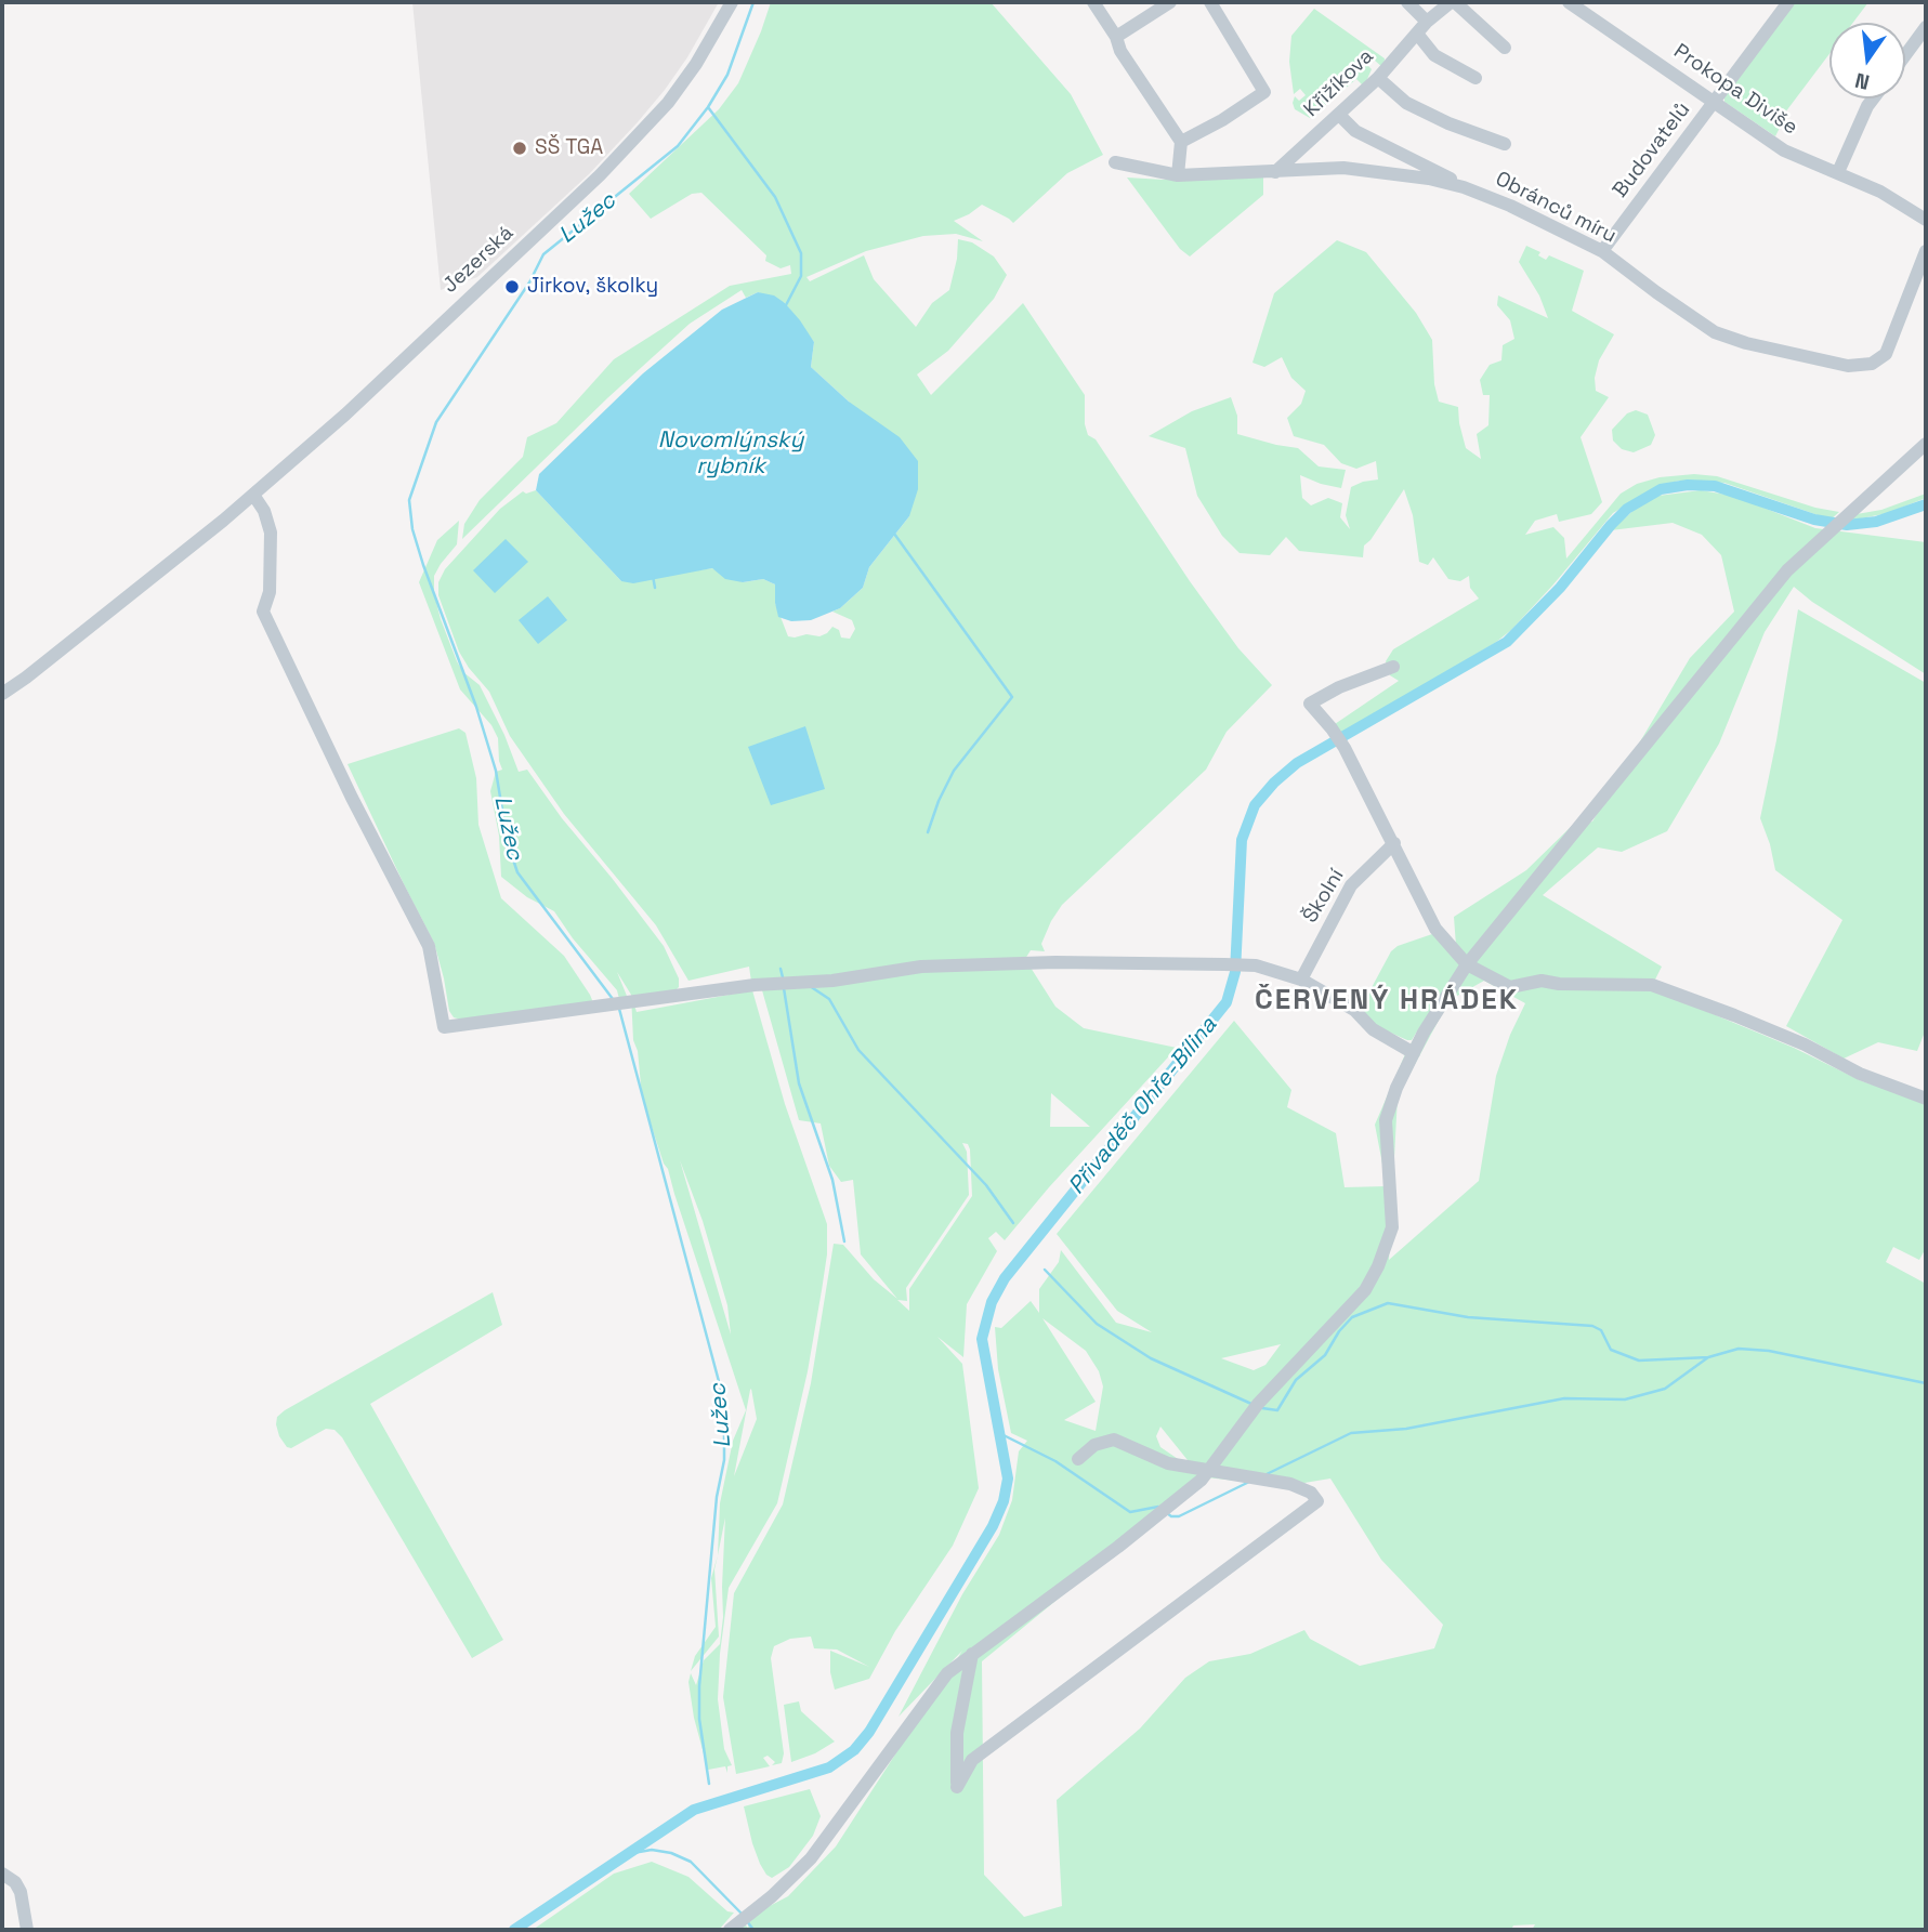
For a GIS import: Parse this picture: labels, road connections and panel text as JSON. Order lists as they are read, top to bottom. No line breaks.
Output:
{"streets":{"street":["Křižíkova","Prokopa Diviše","Budovatelů","Obránců míru","Jezerská","Školní"]},"crossings":[["Křižíkova","Obránců míru"],["Prokopa Diviše","Budovatelů"],["Budovatelů","Obránců míru"]],"districts":["ČERVENÝ HRÁDEK"],"water":["Lužec","Novomlýnský rybník","Přivaděč Ohře-Bílina"],"places":["SŠ TGA","Jirkov, školky"],"north":"bottom"}
